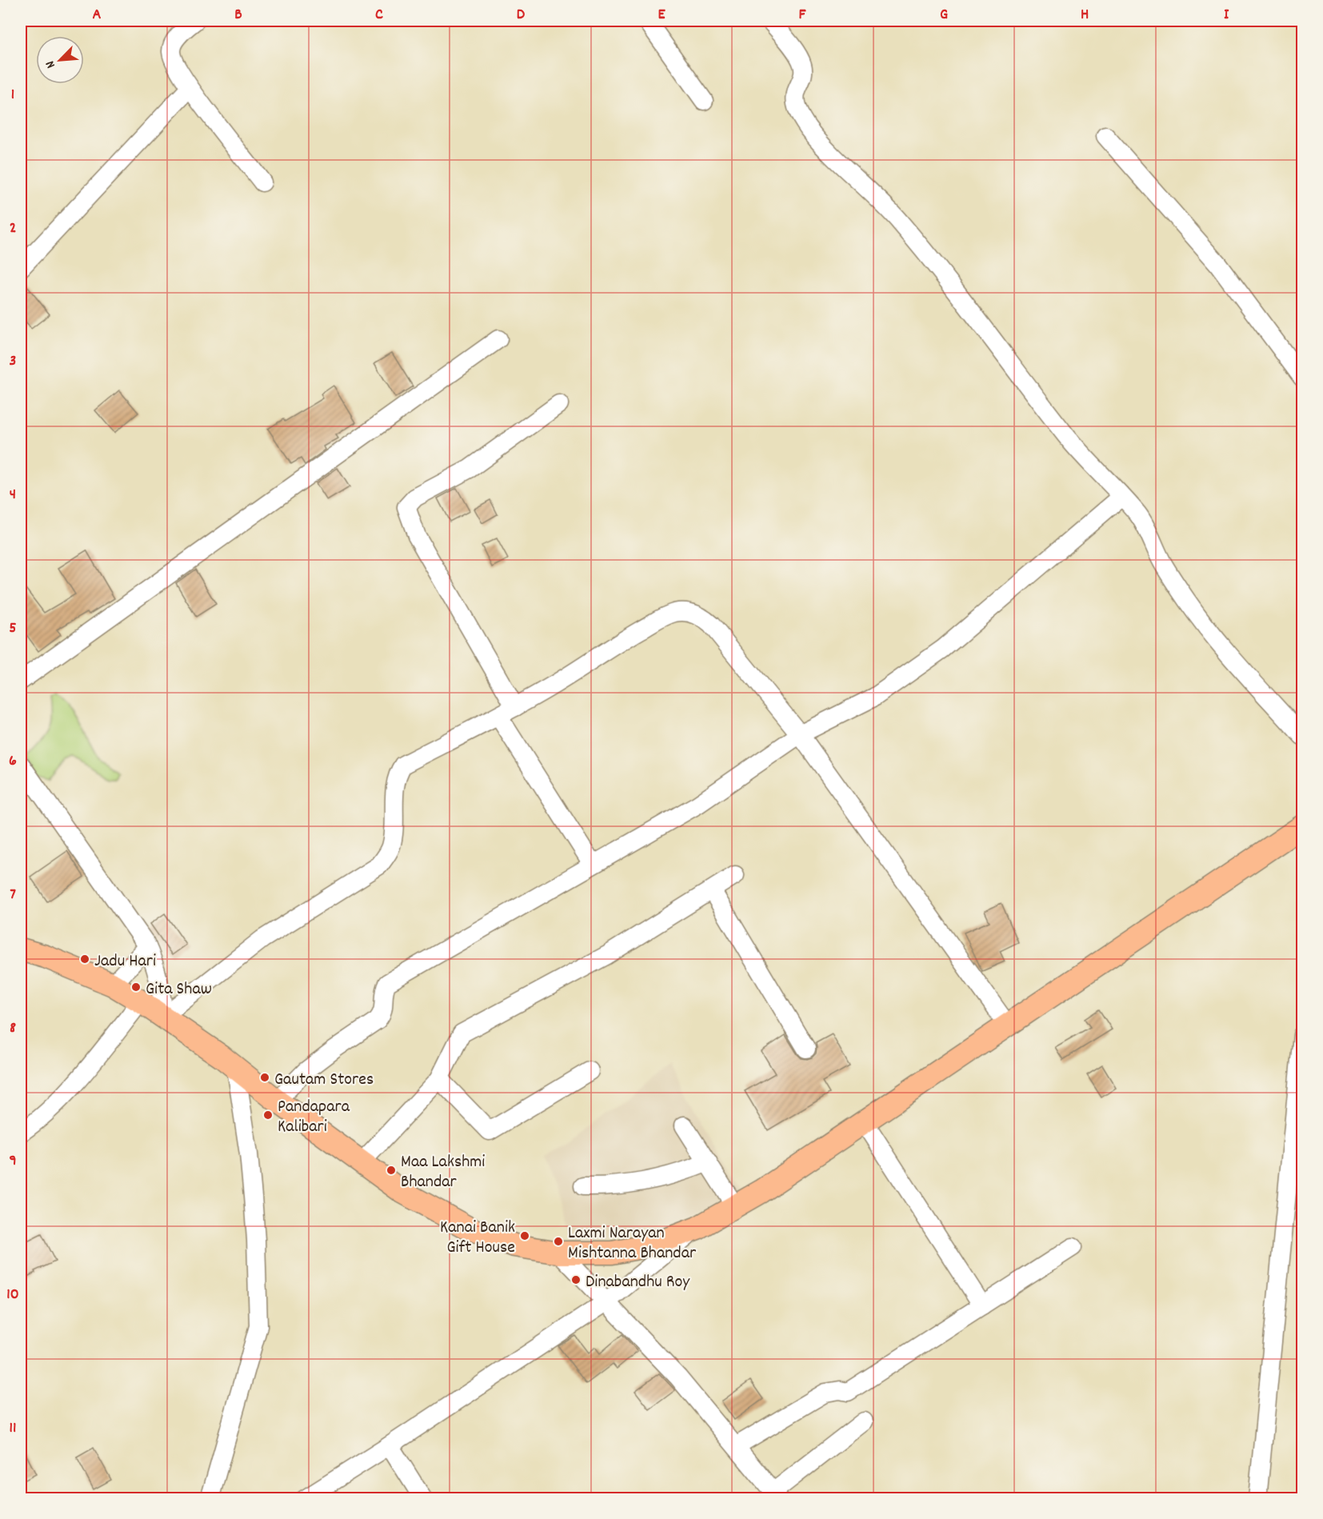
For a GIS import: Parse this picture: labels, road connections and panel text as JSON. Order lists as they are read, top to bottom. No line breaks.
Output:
{"places":["Jadu Hari","Gita Shaw","Gautam Stores","Pandapara Kalibari","Maa Lakshmi Bhandar","Kanai Banik Gift House","Laxmi Narayan Mishtanna Bhandar","Dinabandhu Roy"],"north":"bottom left","grid":{"columns":["A","B","C","D","E","F","G","H","I"],"rows":["1","2","3","4","5","6","7","8","9","10","11"]}}
